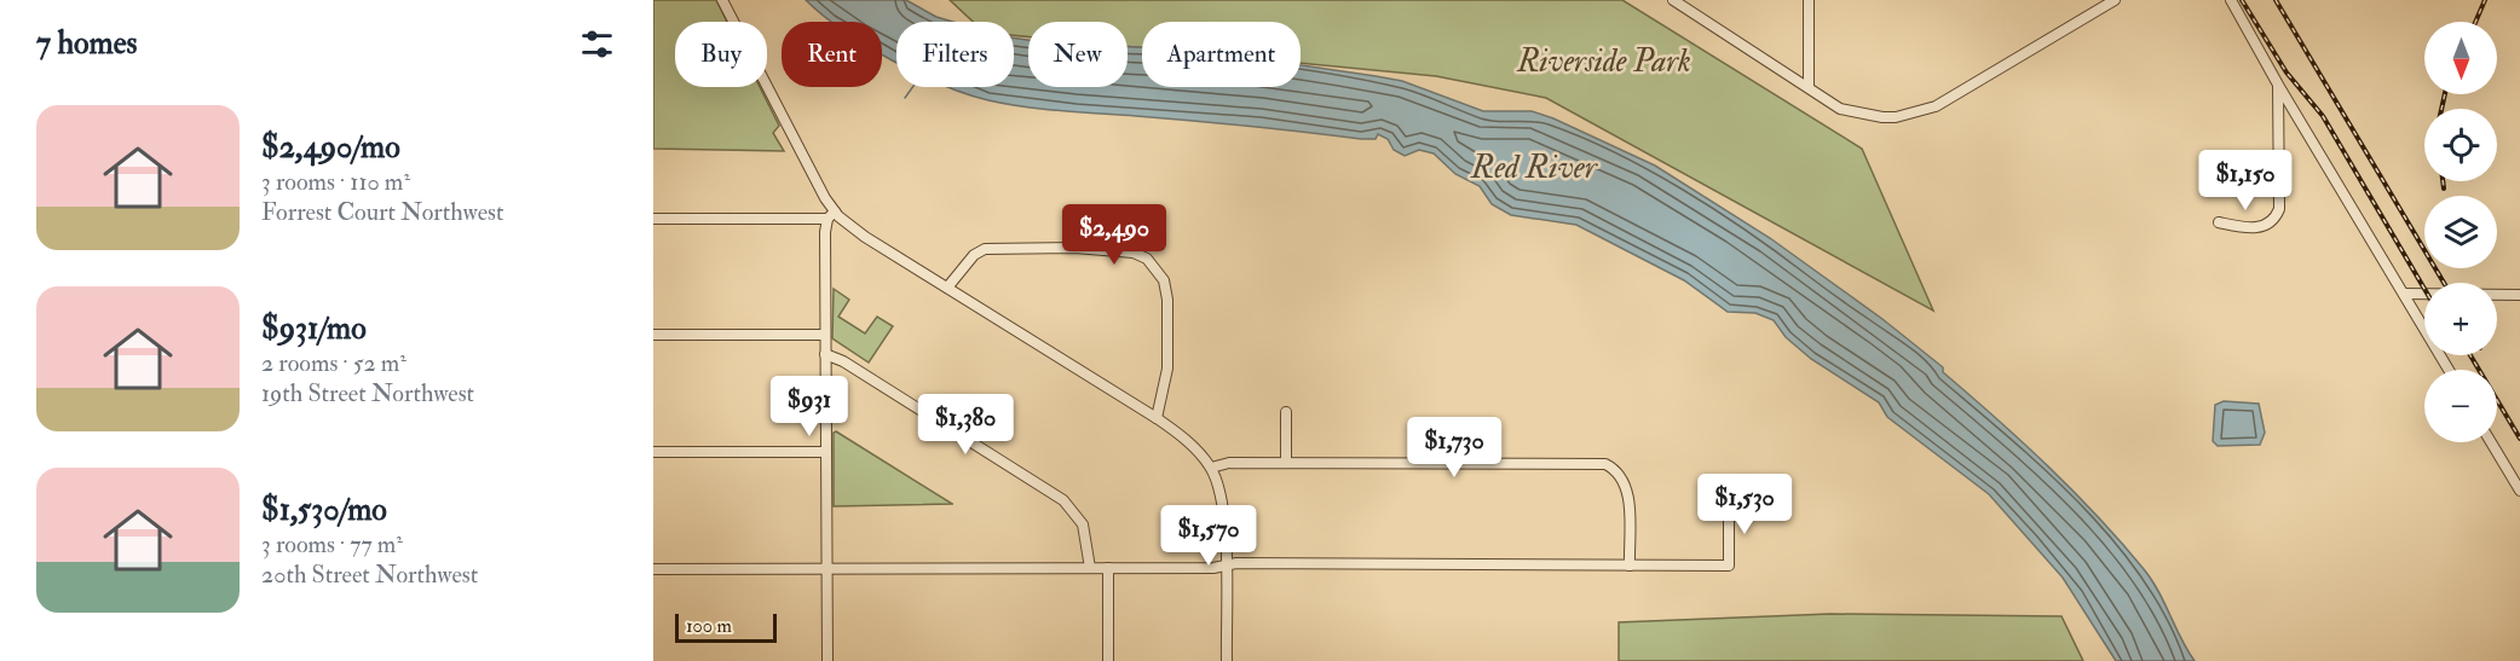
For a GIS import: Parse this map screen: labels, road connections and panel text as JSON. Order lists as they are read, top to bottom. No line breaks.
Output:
{"water":["Red River"],"parks":["Riverside Park"],"scale_bar":"100 m","north":"bottom","page":{"heading":"7 homes","map_buttons":["+","−"],"chip":["Buy","Rent","Filters","New","Apartment"],"list":[{"name":"$2,490/mo","note":"3 rooms · 110 m² · Forrest Court Northwest"},{"name":"$931/mo","note":"2 rooms · 52 m² · 19th Street Northwest"},{"name":"$1,530/mo","note":"3 rooms · 77 m² · 20th Street Northwest"}],"price":["$1,150","$2,490","$931","$1,380","$1,730","$1,530","$1,570"],"scale":"100 m"}}
